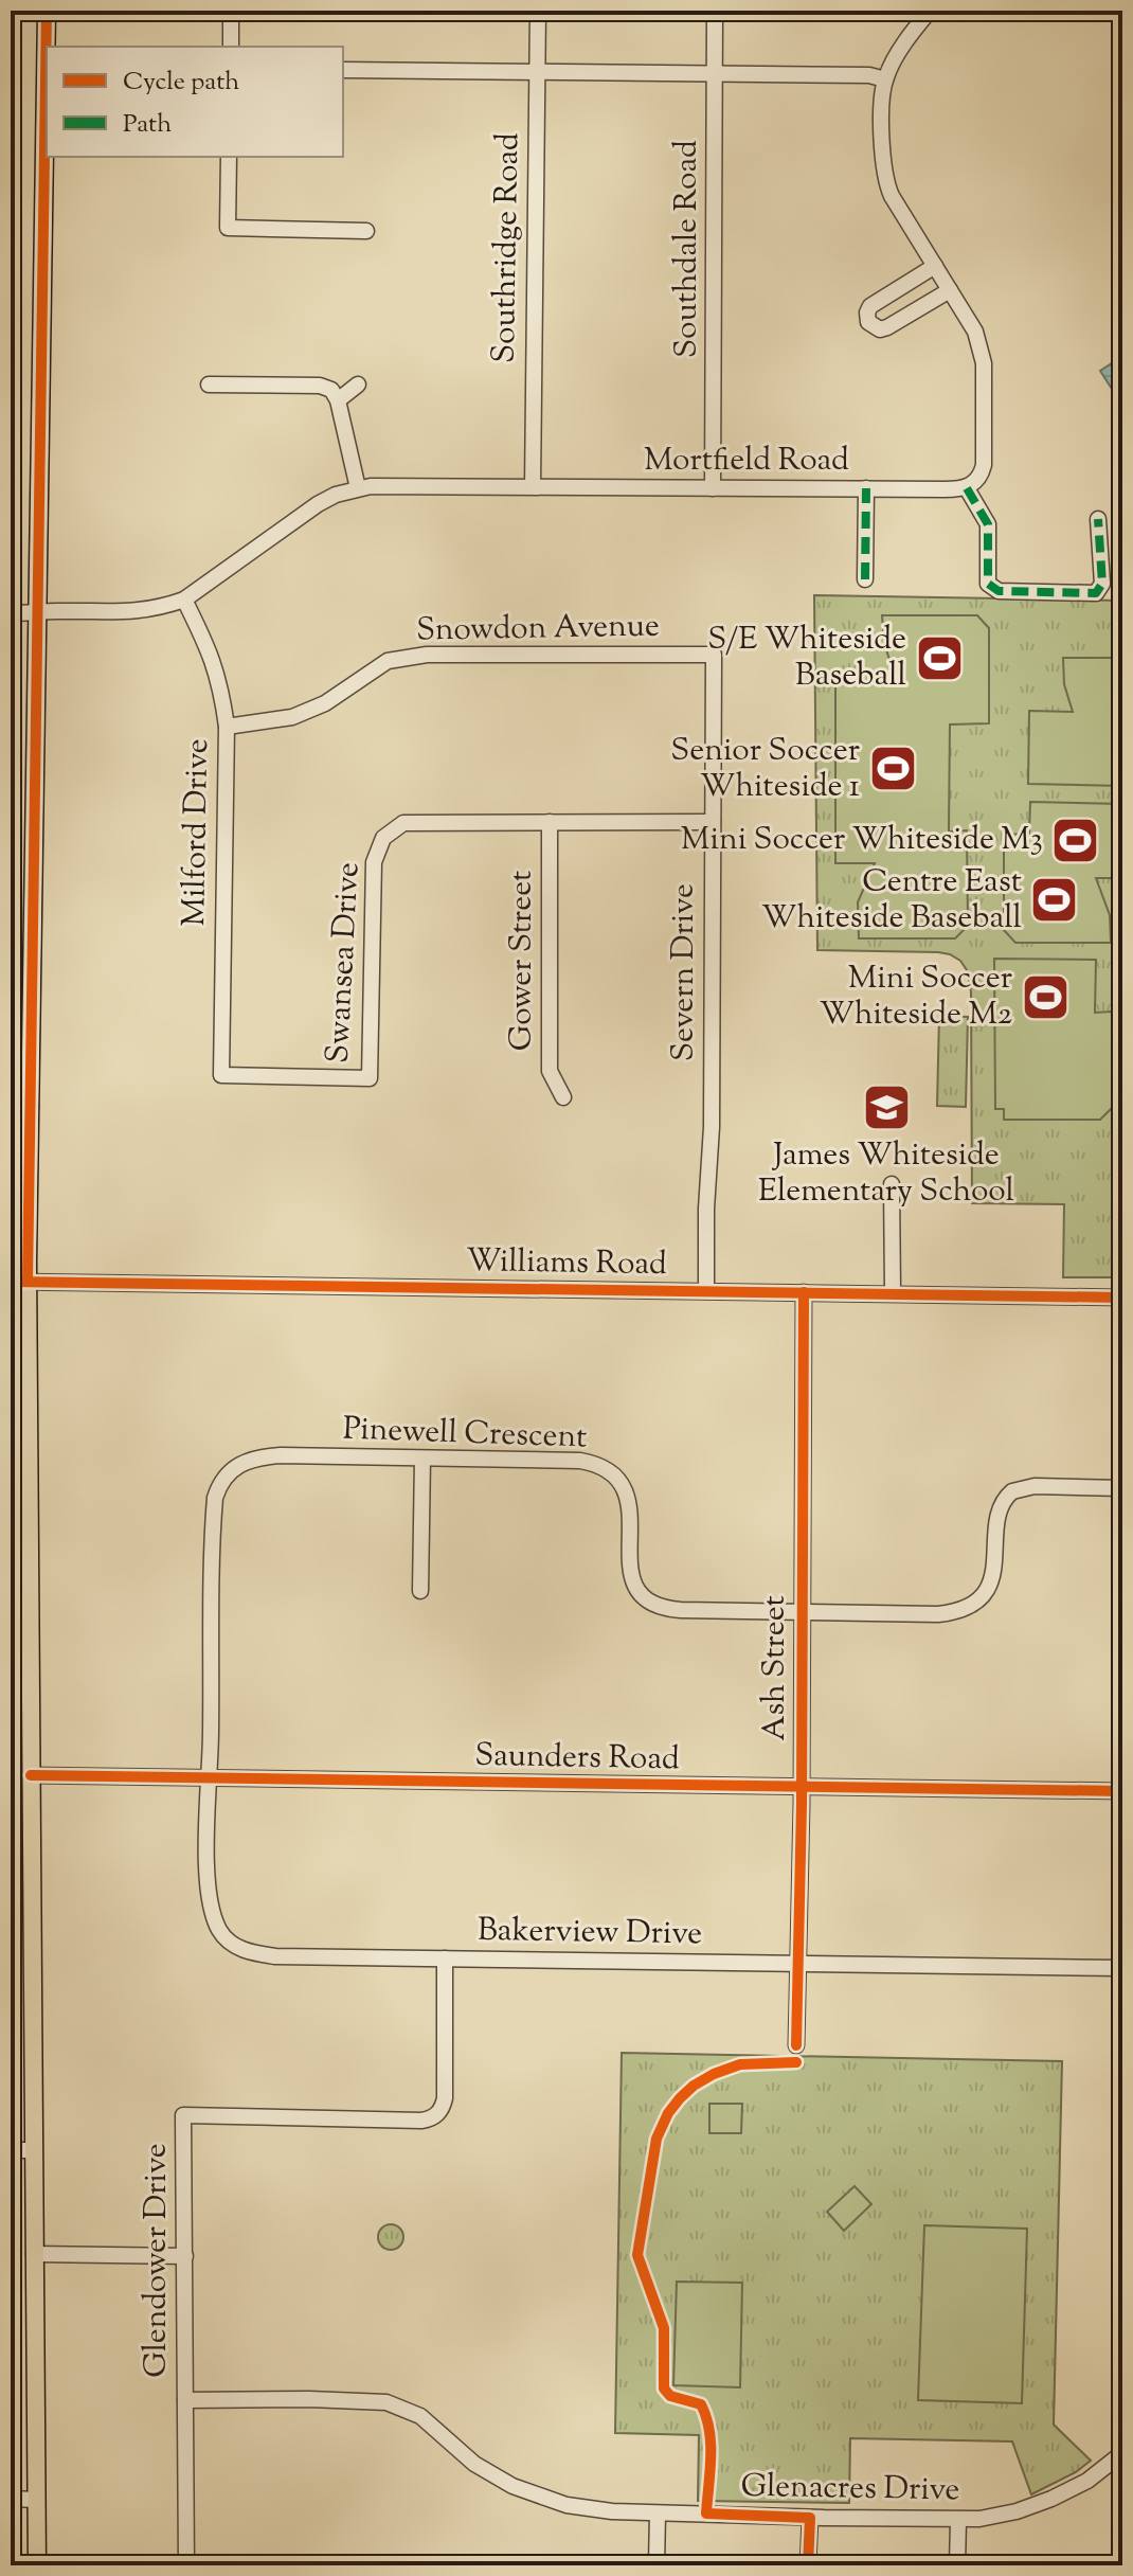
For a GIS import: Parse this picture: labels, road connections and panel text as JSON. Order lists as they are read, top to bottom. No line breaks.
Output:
{"streets":{"street":["Southridge Road","Southdale Road","Mortfield Road","Snowdon Avenue","Milford Drive","Gower Street","Swansea Drive","Severn Drive","Williams Road","Pinewell Crescent","Ash Street","Saunders Road","Bakerview Drive","Glendower Drive","Glenacres Drive"]},"crossings":[["Southridge Road","Mortfield Road"],["Southdale Road","Mortfield Road"],["Mortfield Road","Milford Drive"],["Snowdon Avenue","Milford Drive"],["Snowdon Avenue","Severn Drive"],["Milford Drive","Swansea Drive"],["Gower Street","Swansea Drive"],["Swansea Drive","Severn Drive"],["Severn Drive","Williams Road"],["Williams Road","Ash Street"],["Pinewell Crescent","Ash Street"],["Pinewell Crescent","Saunders Road"],["Pinewell Crescent","Bakerview Drive"],["Ash Street","Saunders Road"],["Ash Street","Bakerview Drive"],["Saunders Road","Bakerview Drive"],["Bakerview Drive","Glendower Drive"],["Glendower Drive","Glenacres Drive"]],"places":{"sports":["S/E Whiteside Baseball","Senior Soccer Whiteside 1","Mini Soccer Whiteside M3","Centre East Whiteside Baseball","Mini Soccer Whiteside M2"],"school or university":["James Whiteside Elementary School"]},"legend":["Cycle path","Path"]}
